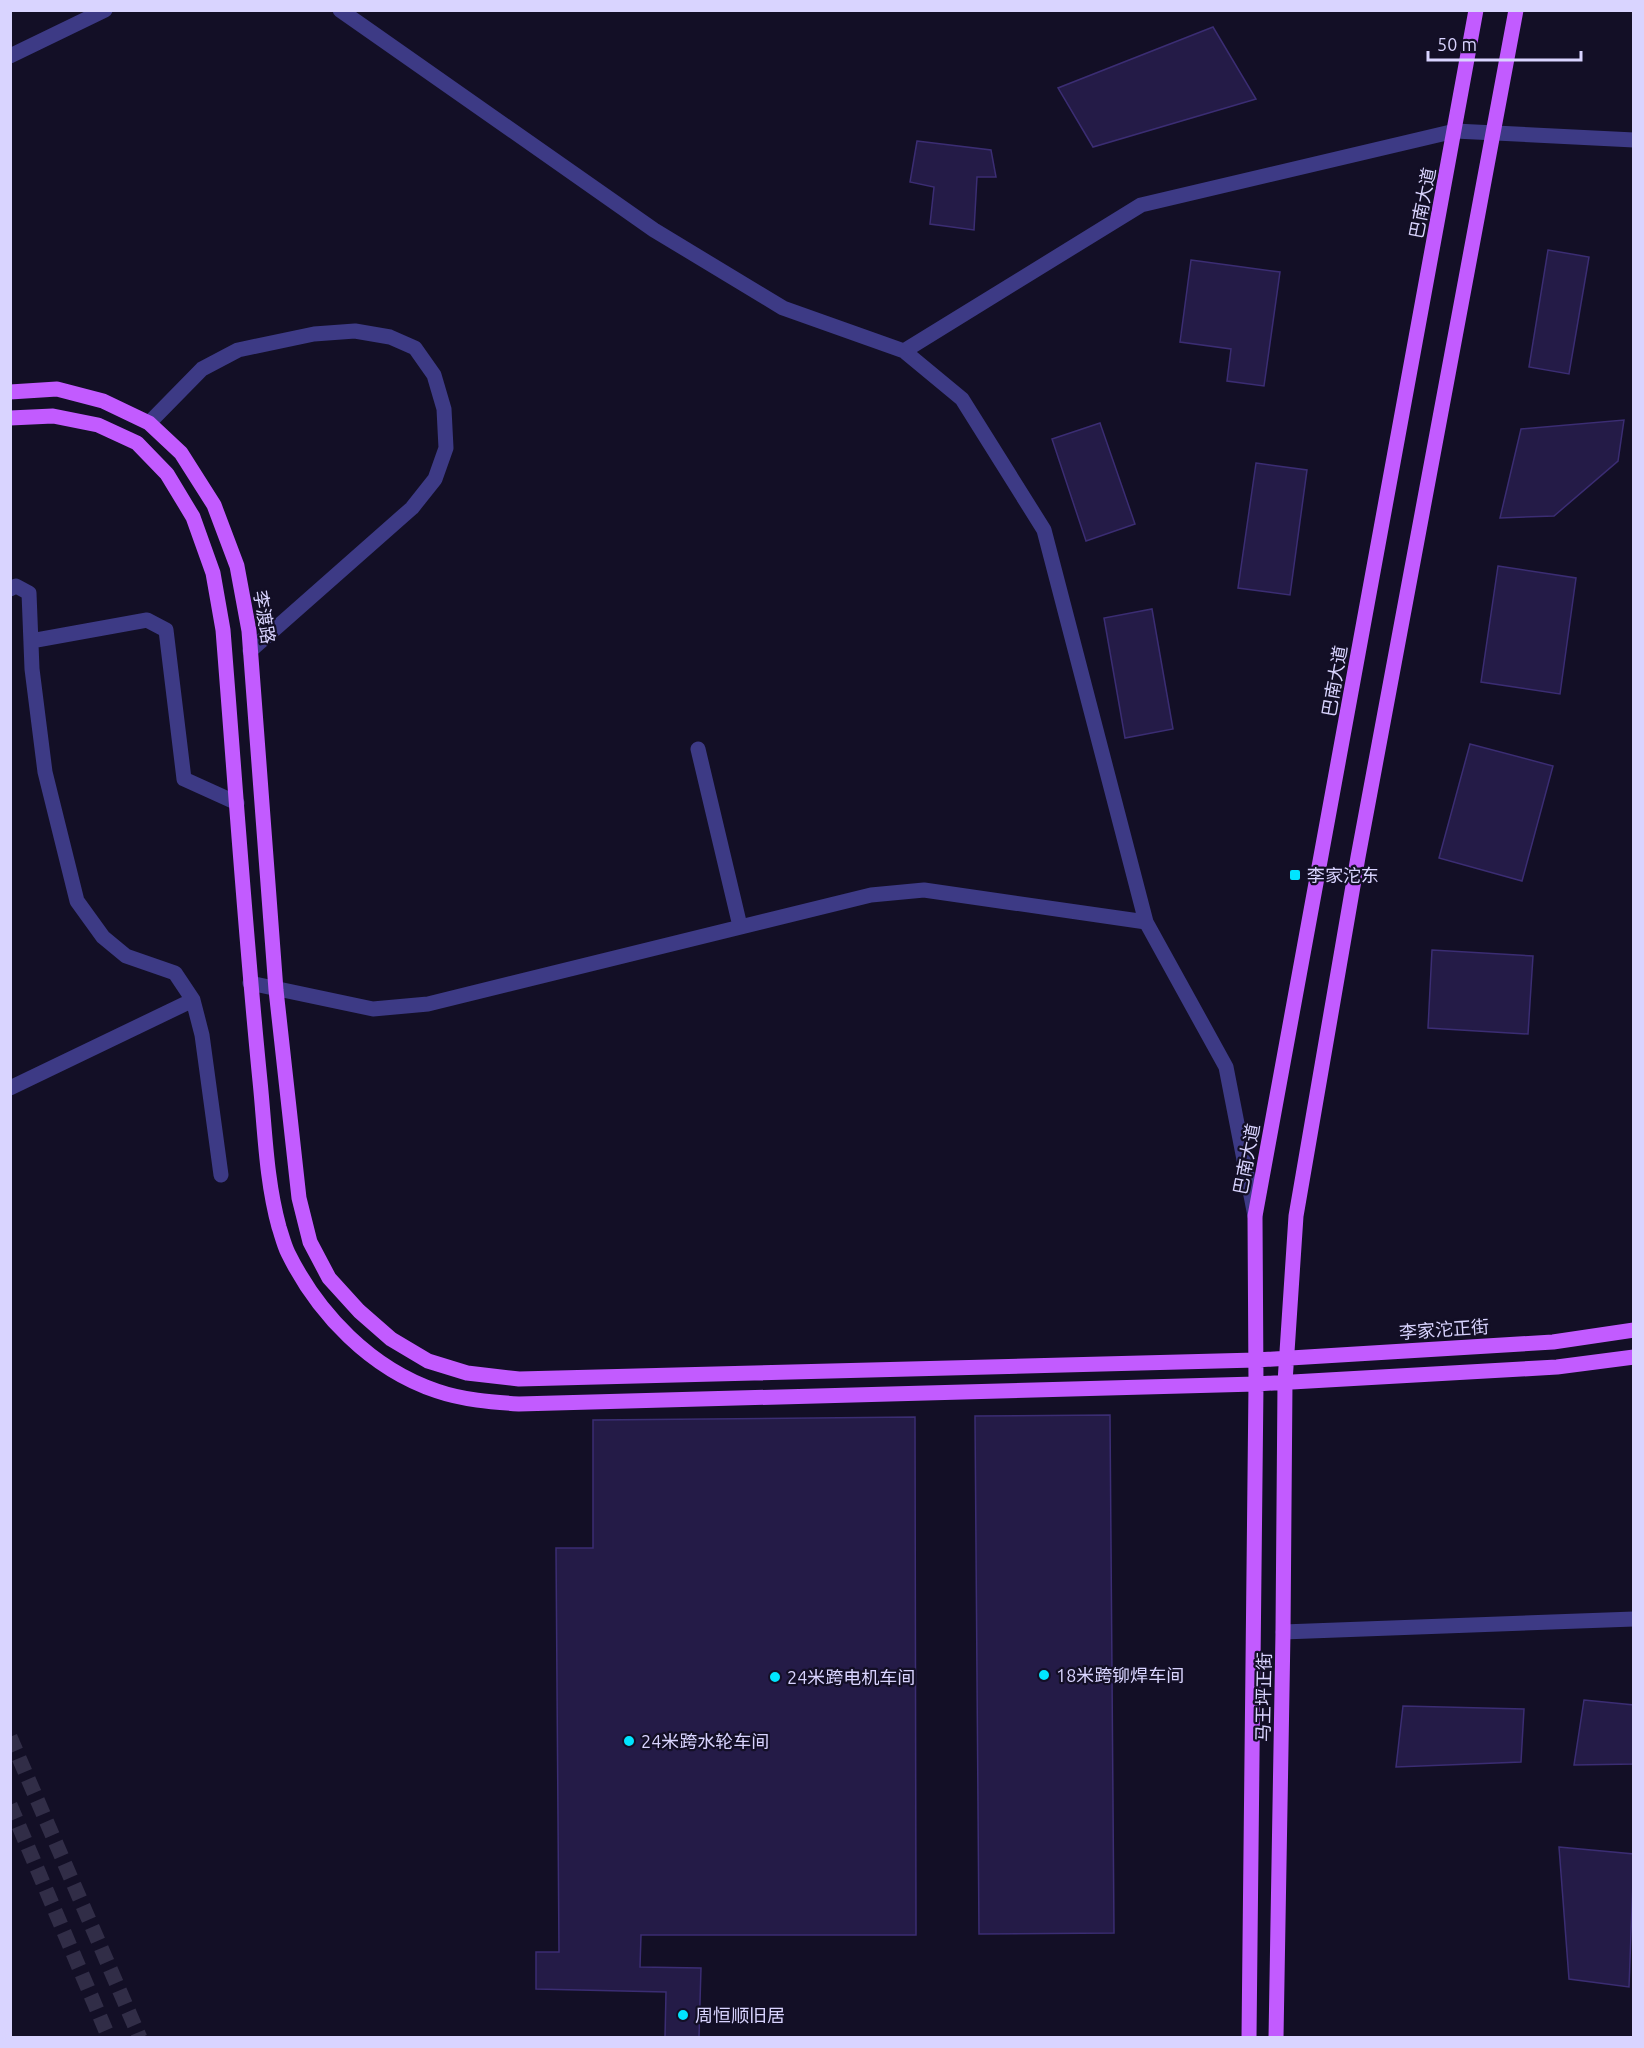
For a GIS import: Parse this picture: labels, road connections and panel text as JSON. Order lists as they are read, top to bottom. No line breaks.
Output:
{"streets":{"main road":["巴南大道","李渡路","李家沱正街","马王坪正街"]},"crossings":[["巴南大道","李渡路"],["巴南大道","李家沱正街"],["巴南大道","马王坪正街"],["李渡路","李家沱正街"],["李渡路","马王坪正街"],["李家沱正街","马王坪正街"]],"places":{"transit":["李家沱东"],"other":["18米跨铆焊车间","24米跨电机车间","24米跨水轮车间","周恒顺旧居"]},"scale_bar":"50 m"}
